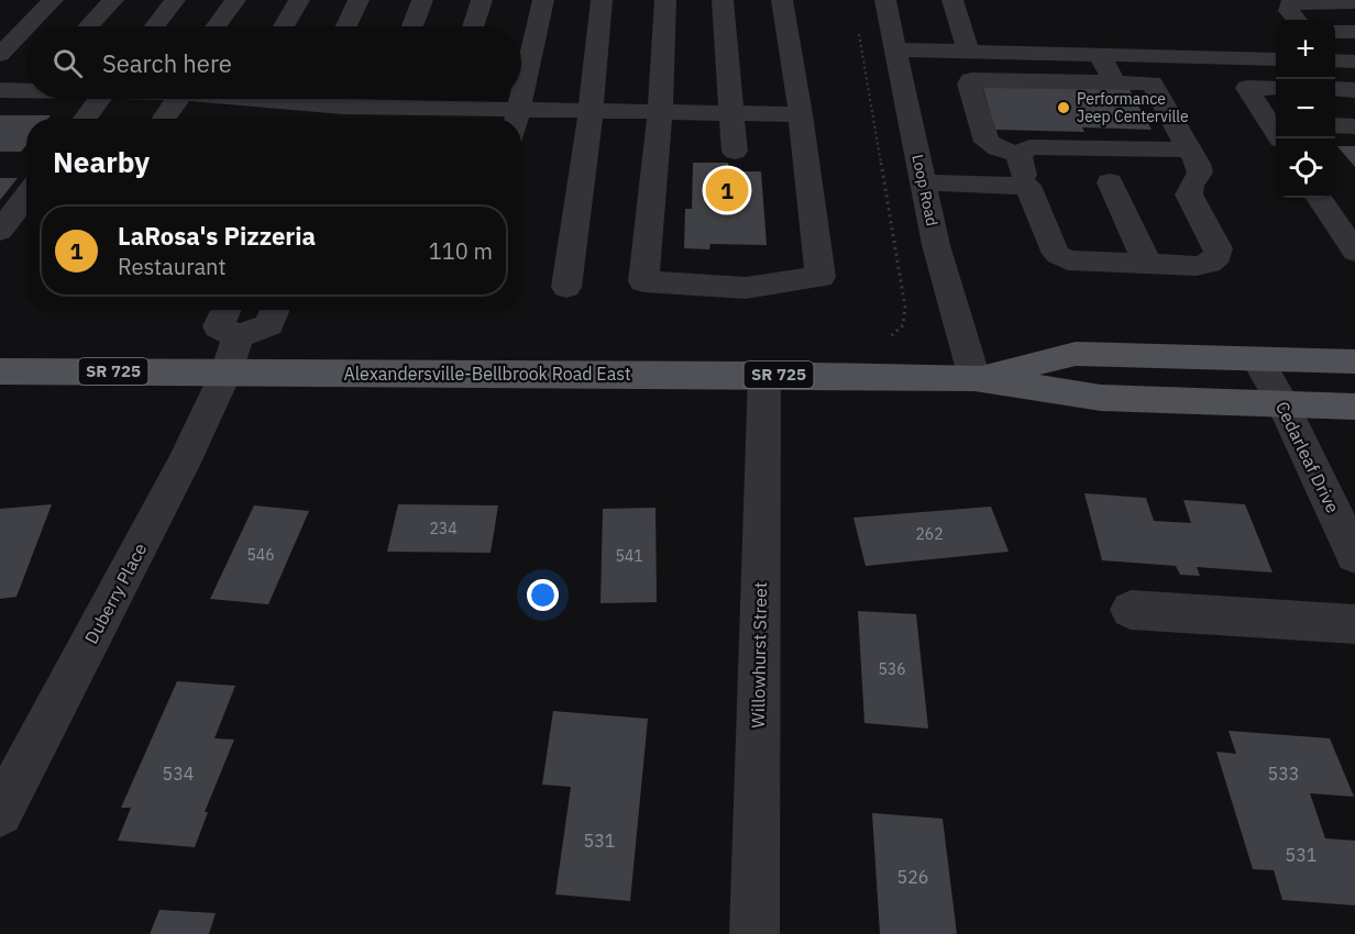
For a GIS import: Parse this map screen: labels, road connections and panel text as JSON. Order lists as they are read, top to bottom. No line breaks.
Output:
{"streets":{"main road":["SR 725","Alexandersville-Bellbrook Road East"],"street":["Loop Road","Cedarleaf Drive","Duberry Place","Willowhurst Street"]},"crossings":[["Loop Road","Alexandersville-Bellbrook Road East"],["Alexandersville-Bellbrook Road East","Cedarleaf Drive"],["Alexandersville-Bellbrook Road East","Duberry Place"],["Alexandersville-Bellbrook Road East","Willowhurst Street"]],"places":["Performance Jeep Centerville"],"house_numbers":["234","262","546","541","536","534","533","531","531","526"],"page":{"map_buttons":["+","−"],"search":"Search here","heading":"Nearby","pins":"1","list":[{"mark":"1","name":"LaRosa's Pizzeria","note":"Restaurant","value":"110 m"}]}}
